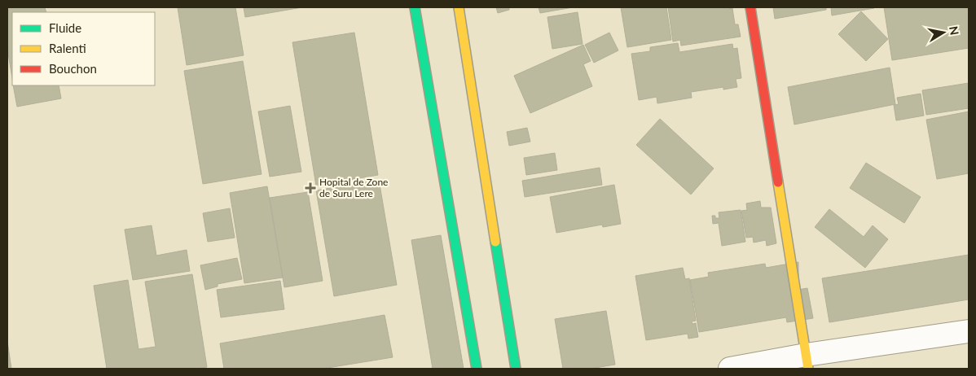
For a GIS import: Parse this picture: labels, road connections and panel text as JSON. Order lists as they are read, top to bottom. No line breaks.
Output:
{"places":{"health":["Hopital de Zone de Suru Lere"]},"legend":["Fluide","Ralenti","Bouchon"],"north":"right"}
